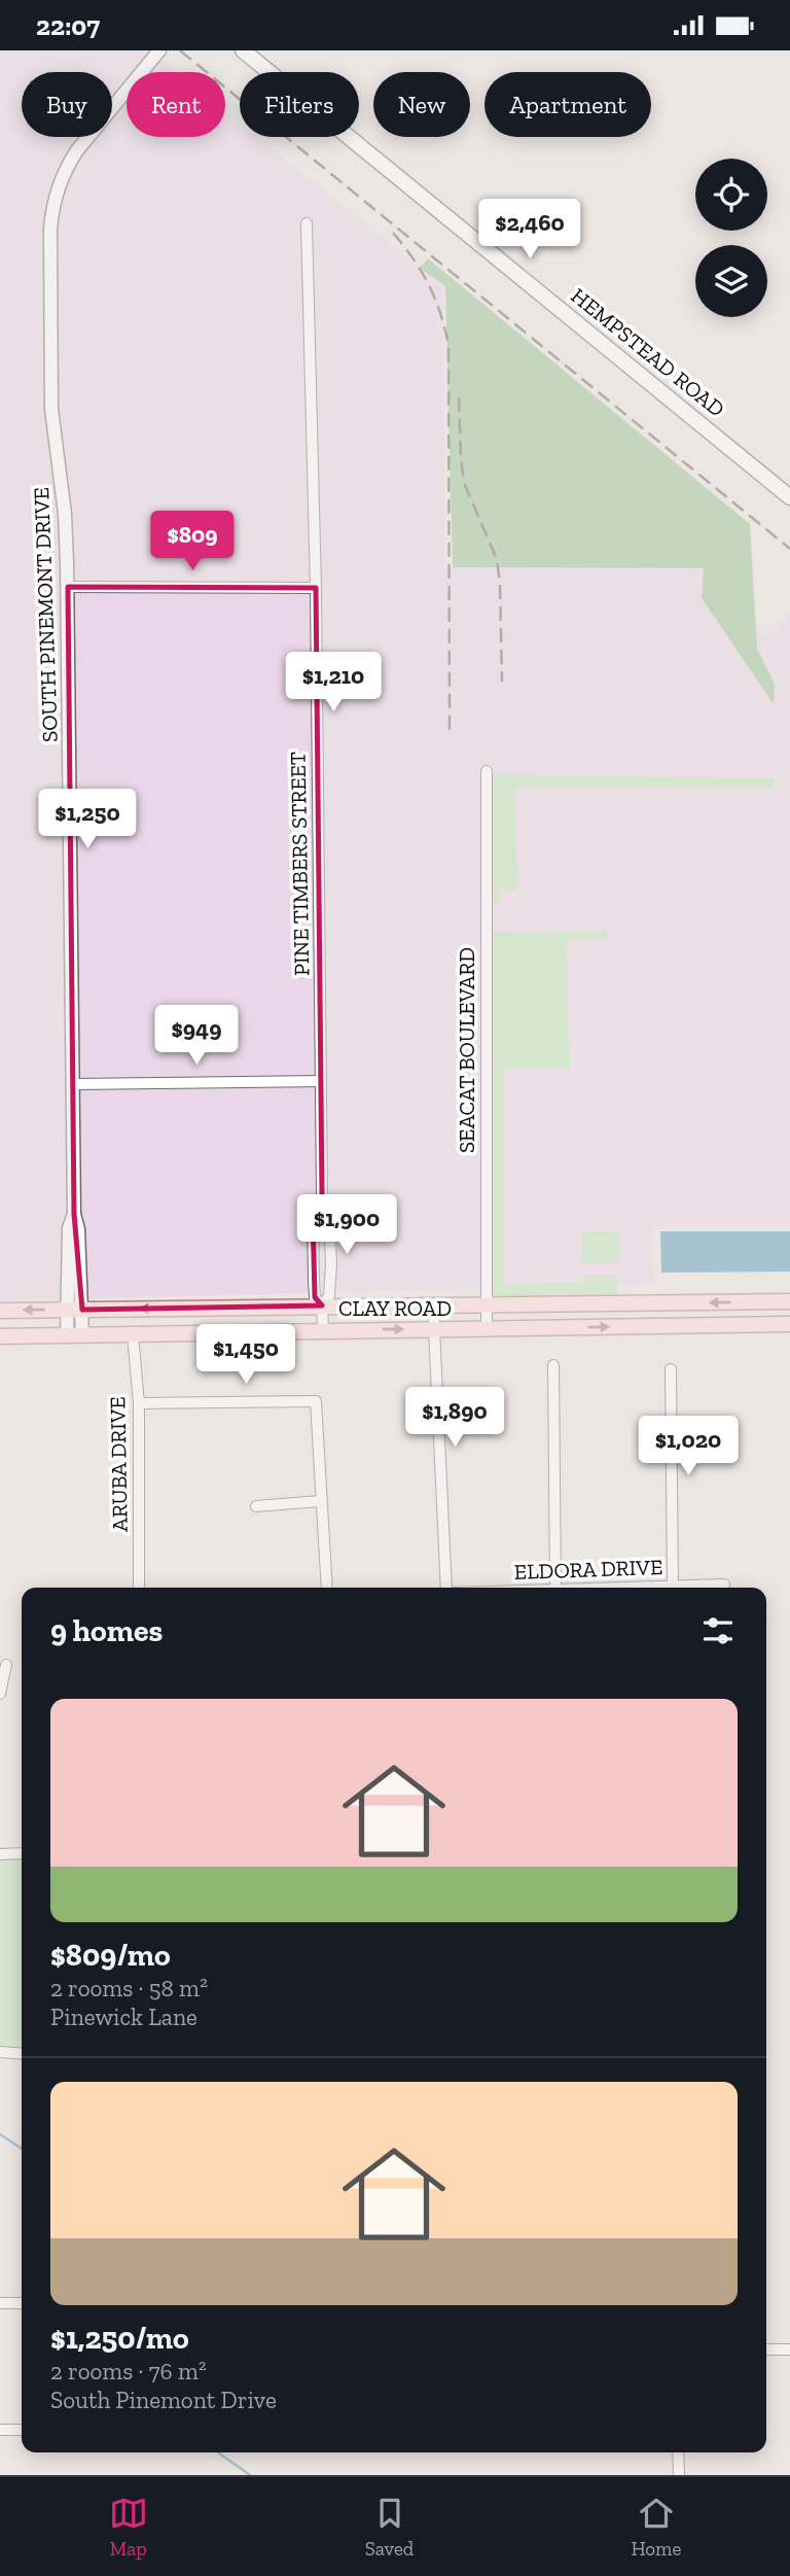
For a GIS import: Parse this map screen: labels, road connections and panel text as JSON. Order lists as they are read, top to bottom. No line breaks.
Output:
{"streets":{"main road":["HEMPSTEAD ROAD","CLAY ROAD"],"street":["SOUTH PINEMONT DRIVE","PINE TIMBERS STREET","SEACAT BOULEVARD","ARUBA DRIVE","ELDORA DRIVE"]},"crossings":[["SOUTH PINEMONT DRIVE","CLAY ROAD"],["PINE TIMBERS STREET","CLAY ROAD"],["SEACAT BOULEVARD","CLAY ROAD"],["CLAY ROAD","ARUBA DRIVE"]],"page":{"status":"22:07","chip":["Buy","Rent","Filters","New","Apartment"],"price":["$2,460","$809","$1,210","$1,250","$949","$1,900","$1,450","$1,890","$1,020"],"heading":"9 homes","list":[{"name":"$809/mo","note":"2 rooms · 58 m² · Pinewick Lane"},{"name":"$1,250/mo","note":"2 rooms · 76 m² · South Pinemont Drive"}],"tabs":["Map","Saved","Home"]}}
